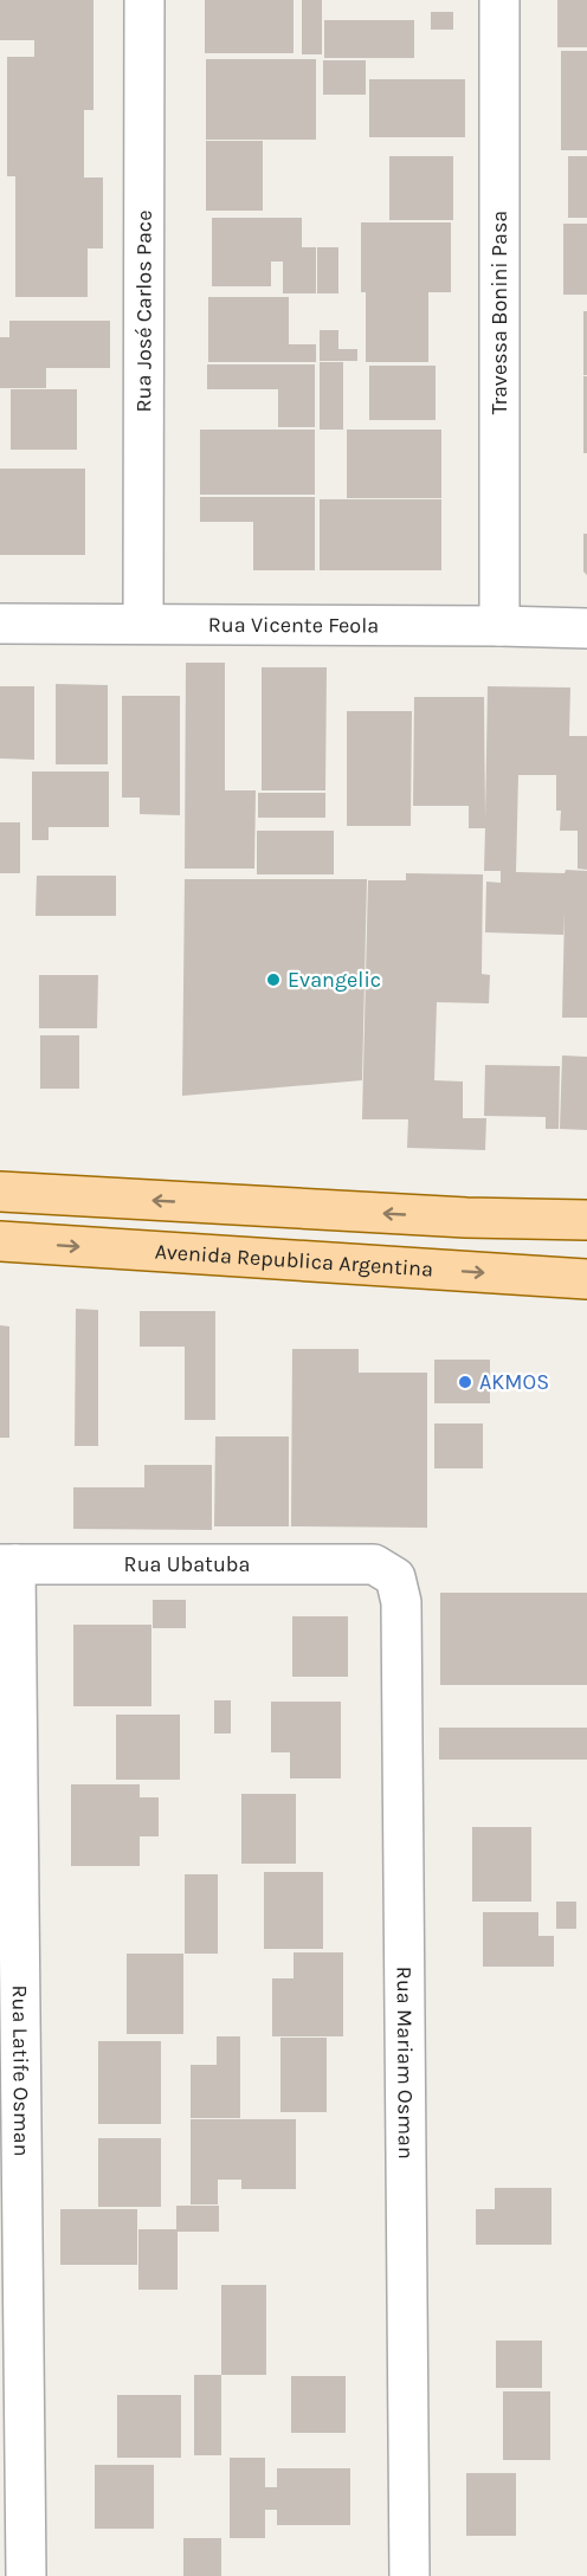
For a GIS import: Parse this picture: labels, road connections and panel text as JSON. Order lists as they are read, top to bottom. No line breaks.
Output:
{"streets":{"main road":["Avenida Republica Argentina"],"street":["Rua José Carlos Pace","Travessa Bonini Pasa","Rua Vicente Feola","Rua Ubatuba","Rua Mariam Osman","Rua Latife Osman"]},"crossings":[["Rua José Carlos Pace","Rua Vicente Feola"],["Travessa Bonini Pasa","Rua Vicente Feola"],["Rua Ubatuba","Rua Mariam Osman"],["Rua Ubatuba","Rua Latife Osman"]],"places":["Evangelic","AKMOS"]}
